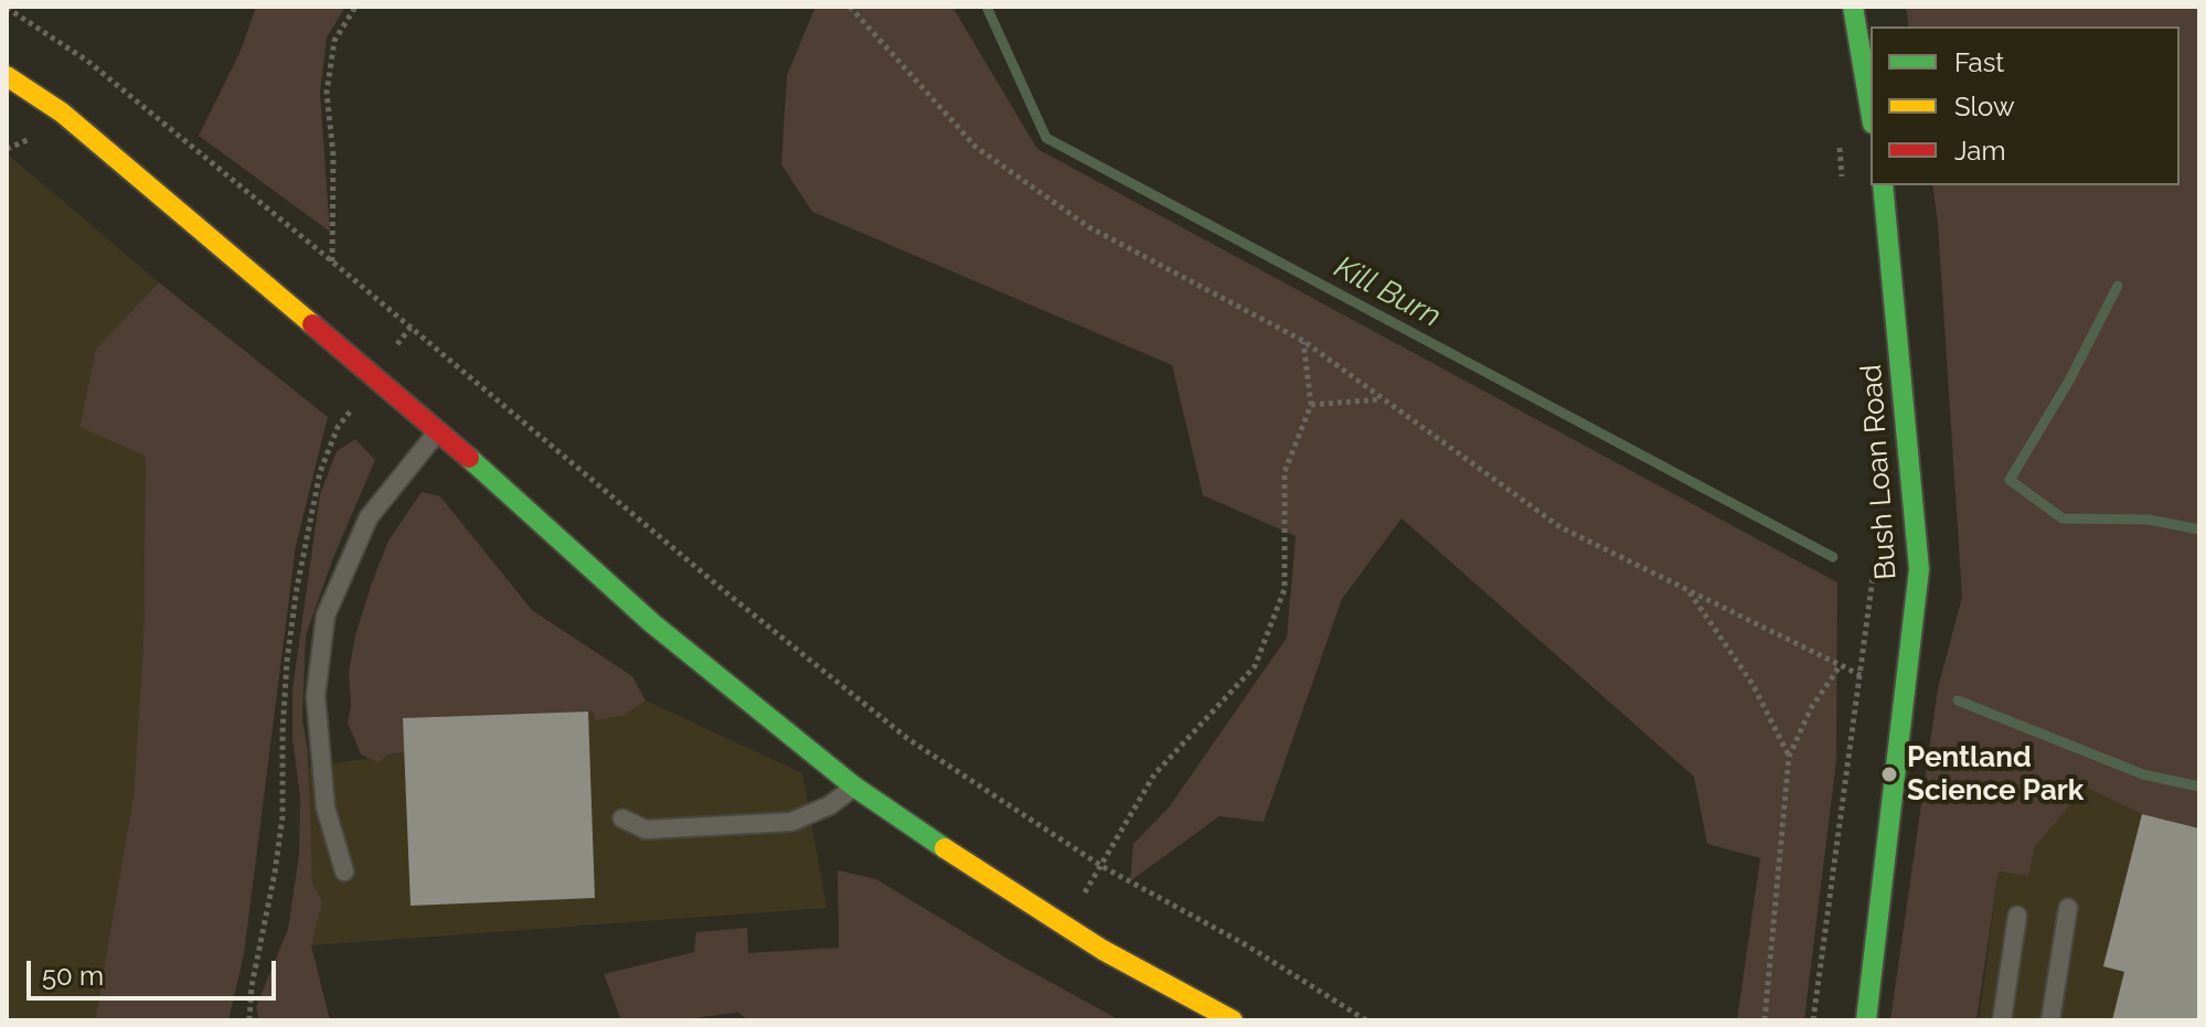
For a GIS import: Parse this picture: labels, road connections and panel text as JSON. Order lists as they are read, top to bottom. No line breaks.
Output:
{"streets":{"street":["Bush Loan Road"]},"water":["Kill Burn"],"places":["Pentland Science Park"],"legend":["Fast","Slow","Jam"],"scale_bar":"50 m"}
